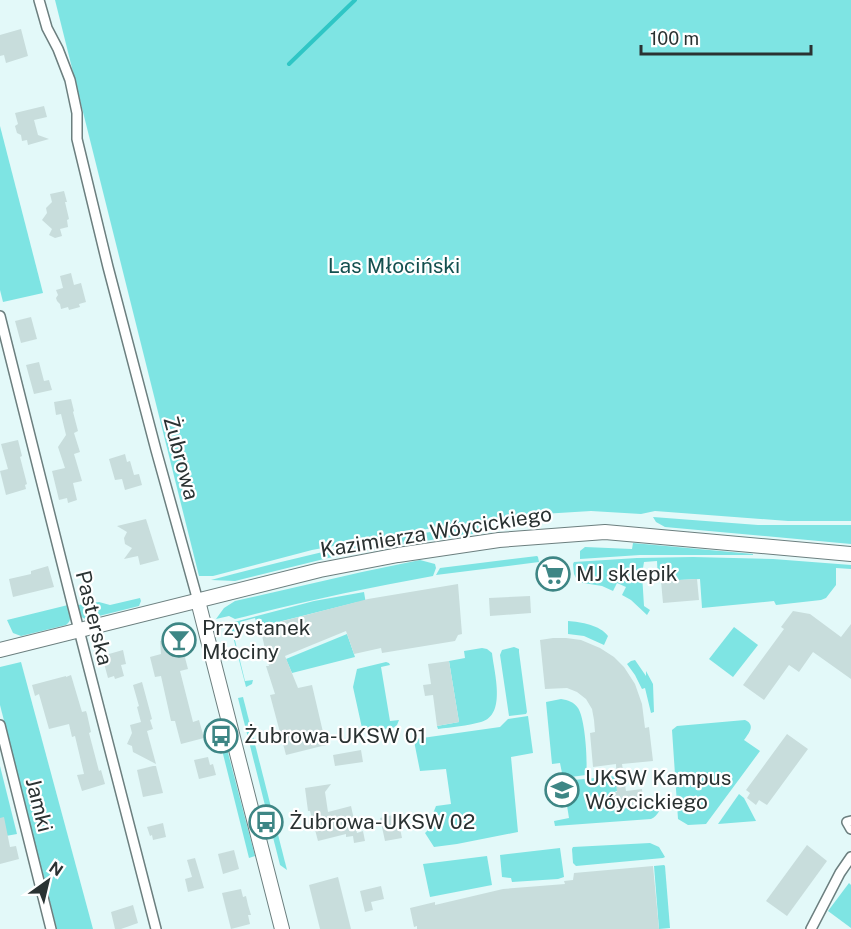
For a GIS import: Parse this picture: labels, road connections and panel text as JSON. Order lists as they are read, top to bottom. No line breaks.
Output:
{"streets":{"street":["Żubrowa","Kazimierza Wóycickiego","Pasterska","Jamki"]},"crossings":[["Żubrowa","Kazimierza Wóycickiego"],["Kazimierza Wóycickiego","Pasterska"]],"parks":["Las Młociński"],"places":{"supermarket":["MJ sklepik"],"bar":["Przystanek Młociny"],"bus stop":["Żubrowa-UKSW 01","Żubrowa-UKSW 02"],"school or university":["UKSW Kampus Wóycickiego"]},"scale_bar":"100 m","north":"top right"}
